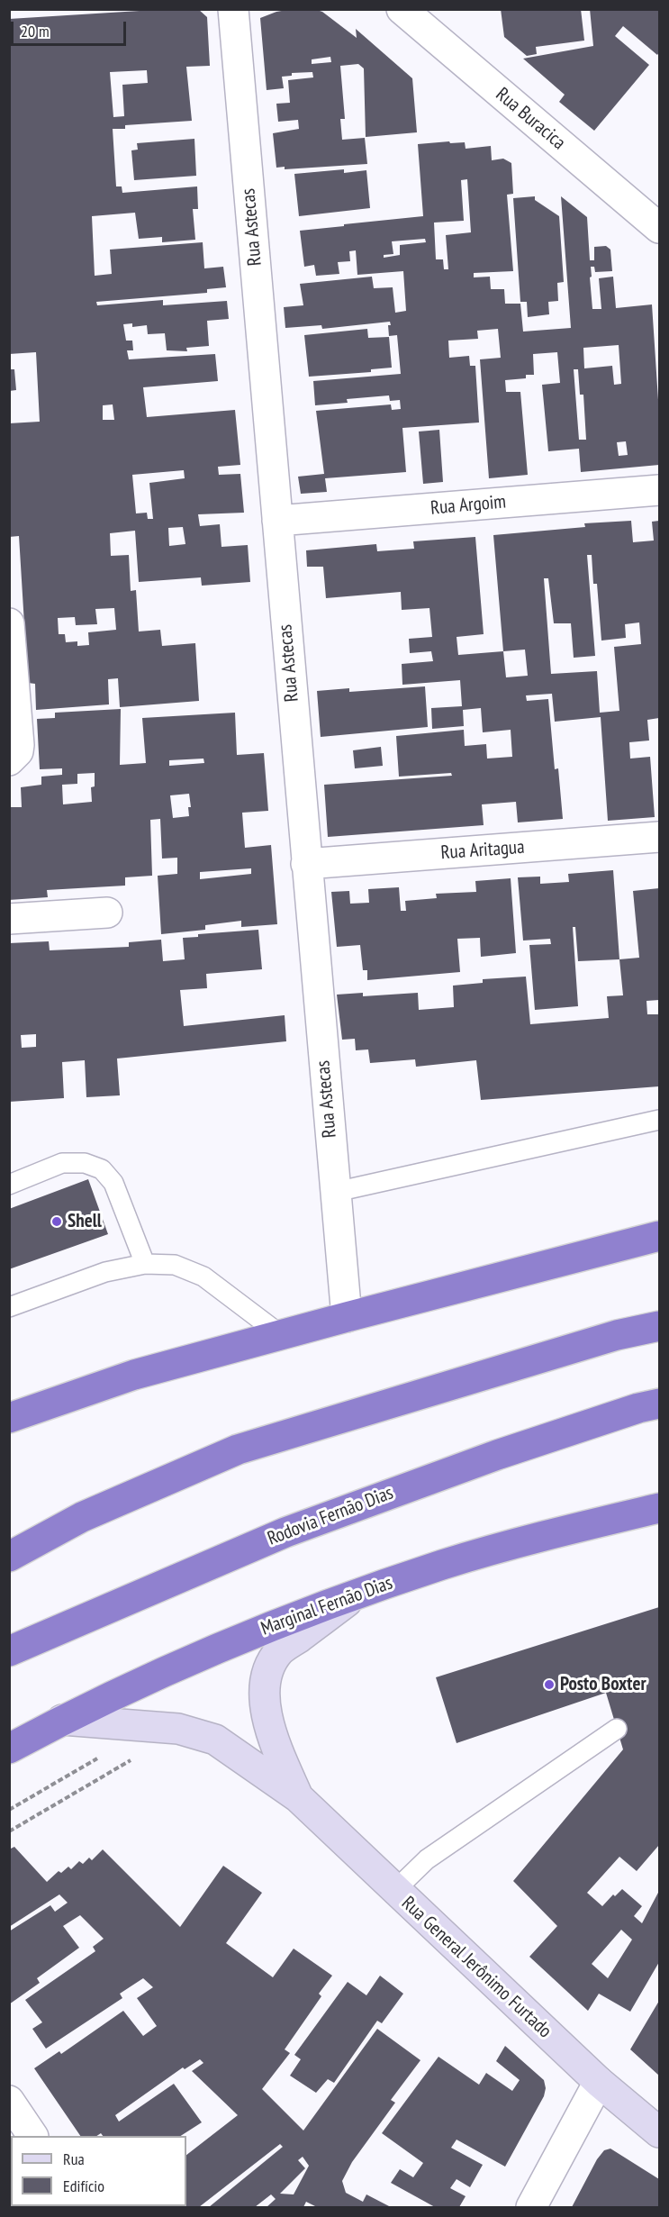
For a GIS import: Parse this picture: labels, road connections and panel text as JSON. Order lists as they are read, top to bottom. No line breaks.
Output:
{"streets":{"highway":["Rodovia Fernão Dias","Marginal Fernão Dias"],"main road":["Rua General Jerônimo Furtado"],"street":["Rua Buracica","Rua Astecas","Rua Argoim","Rua Aritagua"]},"crossings":[["Rua Astecas","Rua Argoim"],["Rua Astecas","Rua Aritagua"],["Marginal Fernão Dias","Rua General Jerônimo Furtado"]],"places":["Shell","Posto Boxter"],"legend":["Rua","Edifício"],"scale_bar":"20 m"}
